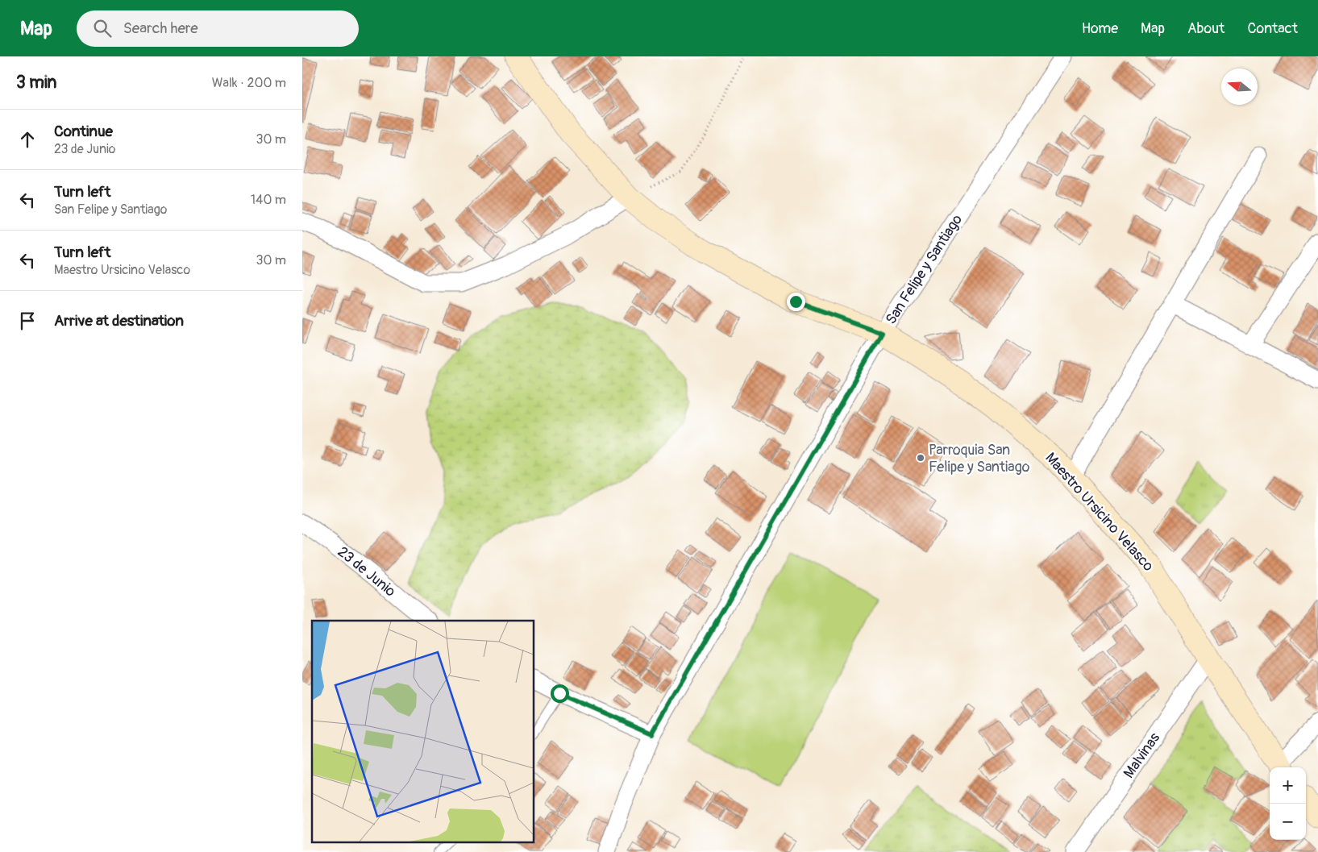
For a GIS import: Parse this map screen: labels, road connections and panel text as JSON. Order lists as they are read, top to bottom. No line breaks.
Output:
{"streets":{"street":["San Felipe y Santiago","Maestro Ursicino Velasco","23 de Junio","Malvinas"]},"crossings":[["San Felipe y Santiago","Maestro Ursicino Velasco"],["Maestro Ursicino Velasco","Malvinas"]],"places":["Parroquia San Felipe y Santiago"],"north":"left","page":{"header":"Map","search":"Search here","nav":["Home","Map","About","Contact"],"heading":["3 min","Walk · 200 m"],"list":[["Continue","23 de Junio","30 m"],["Turn left","San Felipe y Santiago","140 m"],["Turn left","Maestro Ursicino Velasco","30 m"],"Arrive at destination"],"map_buttons":["+","−"]}}
